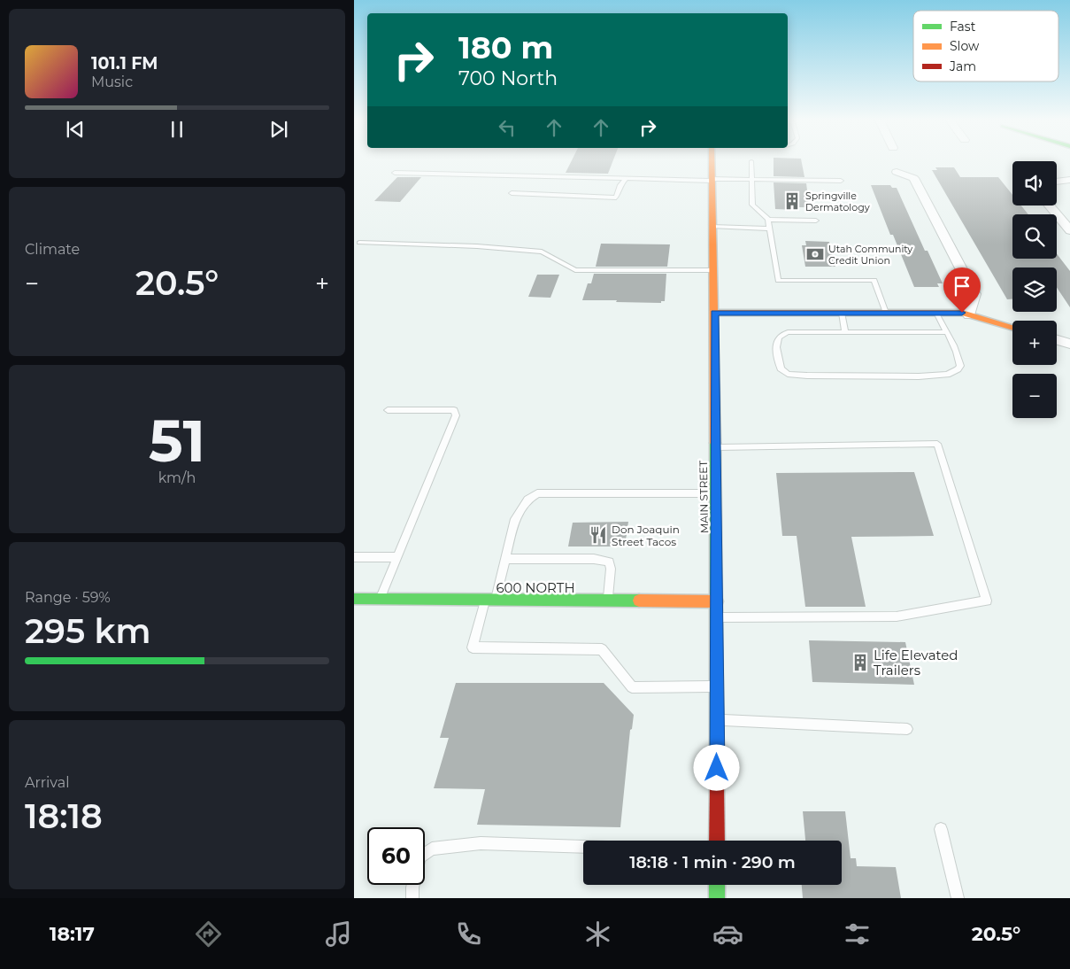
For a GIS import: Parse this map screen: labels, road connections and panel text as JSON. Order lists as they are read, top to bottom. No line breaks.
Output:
{"streets":{"main road":["MAIN STREET","600 NORTH"]},"crossings":[["MAIN STREET","600 NORTH"]],"places":{"building":["Springville Dermatology","Life Elevated Trailers"],"bank":["Utah Community Credit Union"],"restaurant":["Don Joaquin Street Tacos"]},"legend":["Fast","Slow","Jam"],"page":{"turn":["180 m","700 North"],"song":["101.1 FM","Music"],"map_buttons":["+","−"],"tile":["Climate",["51","km/h"],["Range · 59%","295 km"],["Arrival","18:18"]],"heat":["−","20.5°","+"],"limit":"60","trip":"18:18 · 1 min · 290 m","tabs":["18:17","20.5°"]}}
